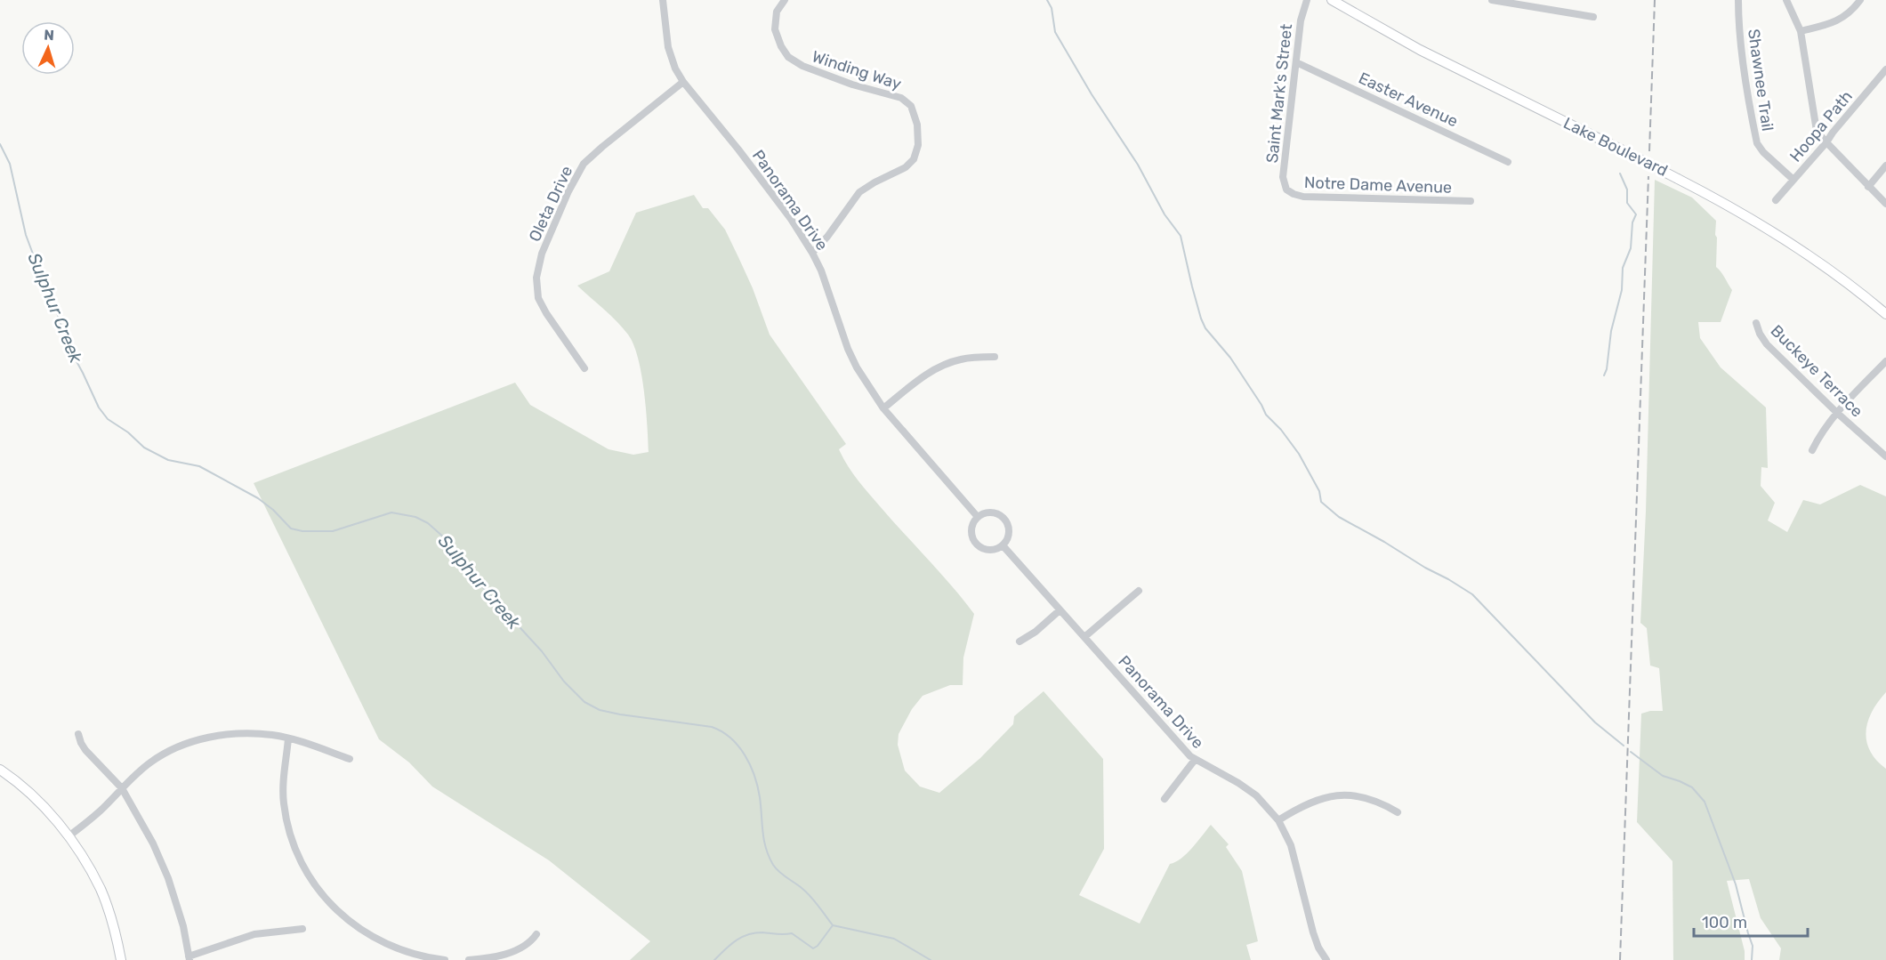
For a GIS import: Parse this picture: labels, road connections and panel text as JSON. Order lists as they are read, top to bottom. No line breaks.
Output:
{"streets":{"main road":["Lake Boulevard"],"street":["Winding Way","Shawnee Trail","Saint Mark's Street","Easter Avenue","Hoopa Path","Notre Dame Avenue","Panorama Drive","Oleta Drive","Buckeye Terrace"]},"crossings":[["Winding Way","Panorama Drive"],["Shawnee Trail","Hoopa Path"],["Saint Mark's Street","Easter Avenue"],["Saint Mark's Street","Notre Dame Avenue"],["Panorama Drive","Oleta Drive"]],"water":["Sulphur Creek"],"scale_bar":"100 m","north":"top"}
